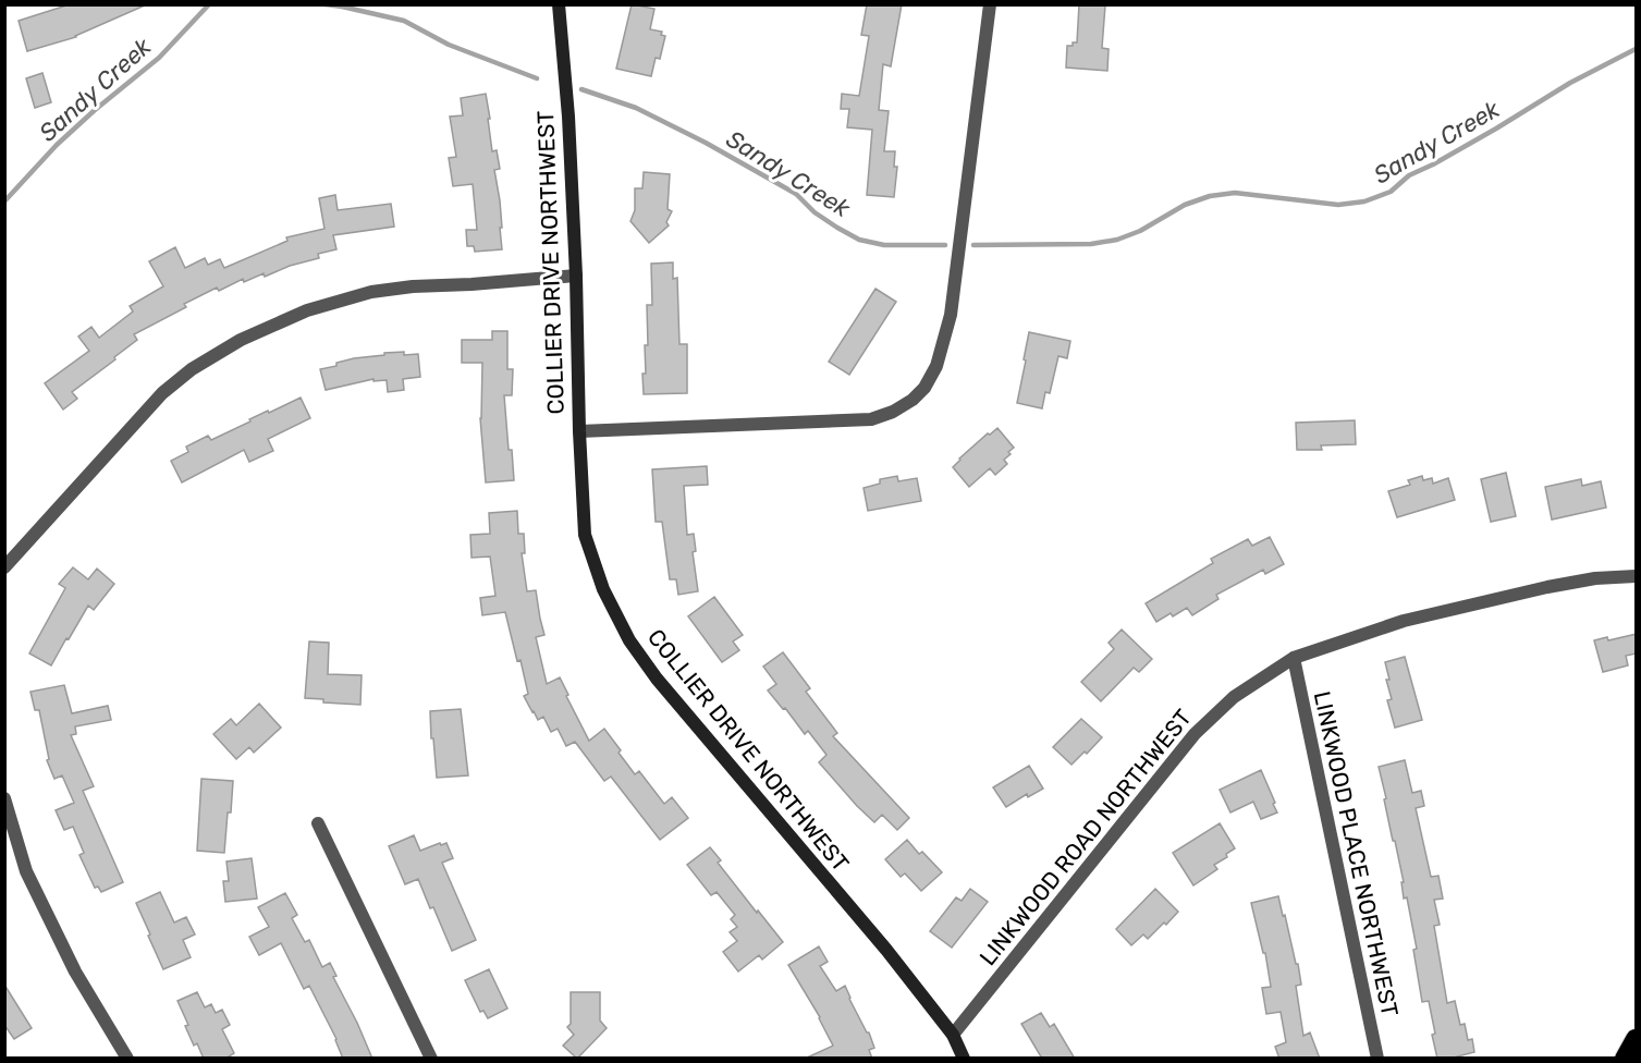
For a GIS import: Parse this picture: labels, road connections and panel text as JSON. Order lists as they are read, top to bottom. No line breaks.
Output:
{"streets":{"main road":["COLLIER DRIVE NORTHWEST"],"street":["LINKWOOD ROAD NORTHWEST","LINKWOOD PLACE NORTHWEST"]},"crossings":[["COLLIER DRIVE NORTHWEST","LINKWOOD ROAD NORTHWEST"],["LINKWOOD ROAD NORTHWEST","LINKWOOD PLACE NORTHWEST"]],"water":["Sandy Creek"]}
